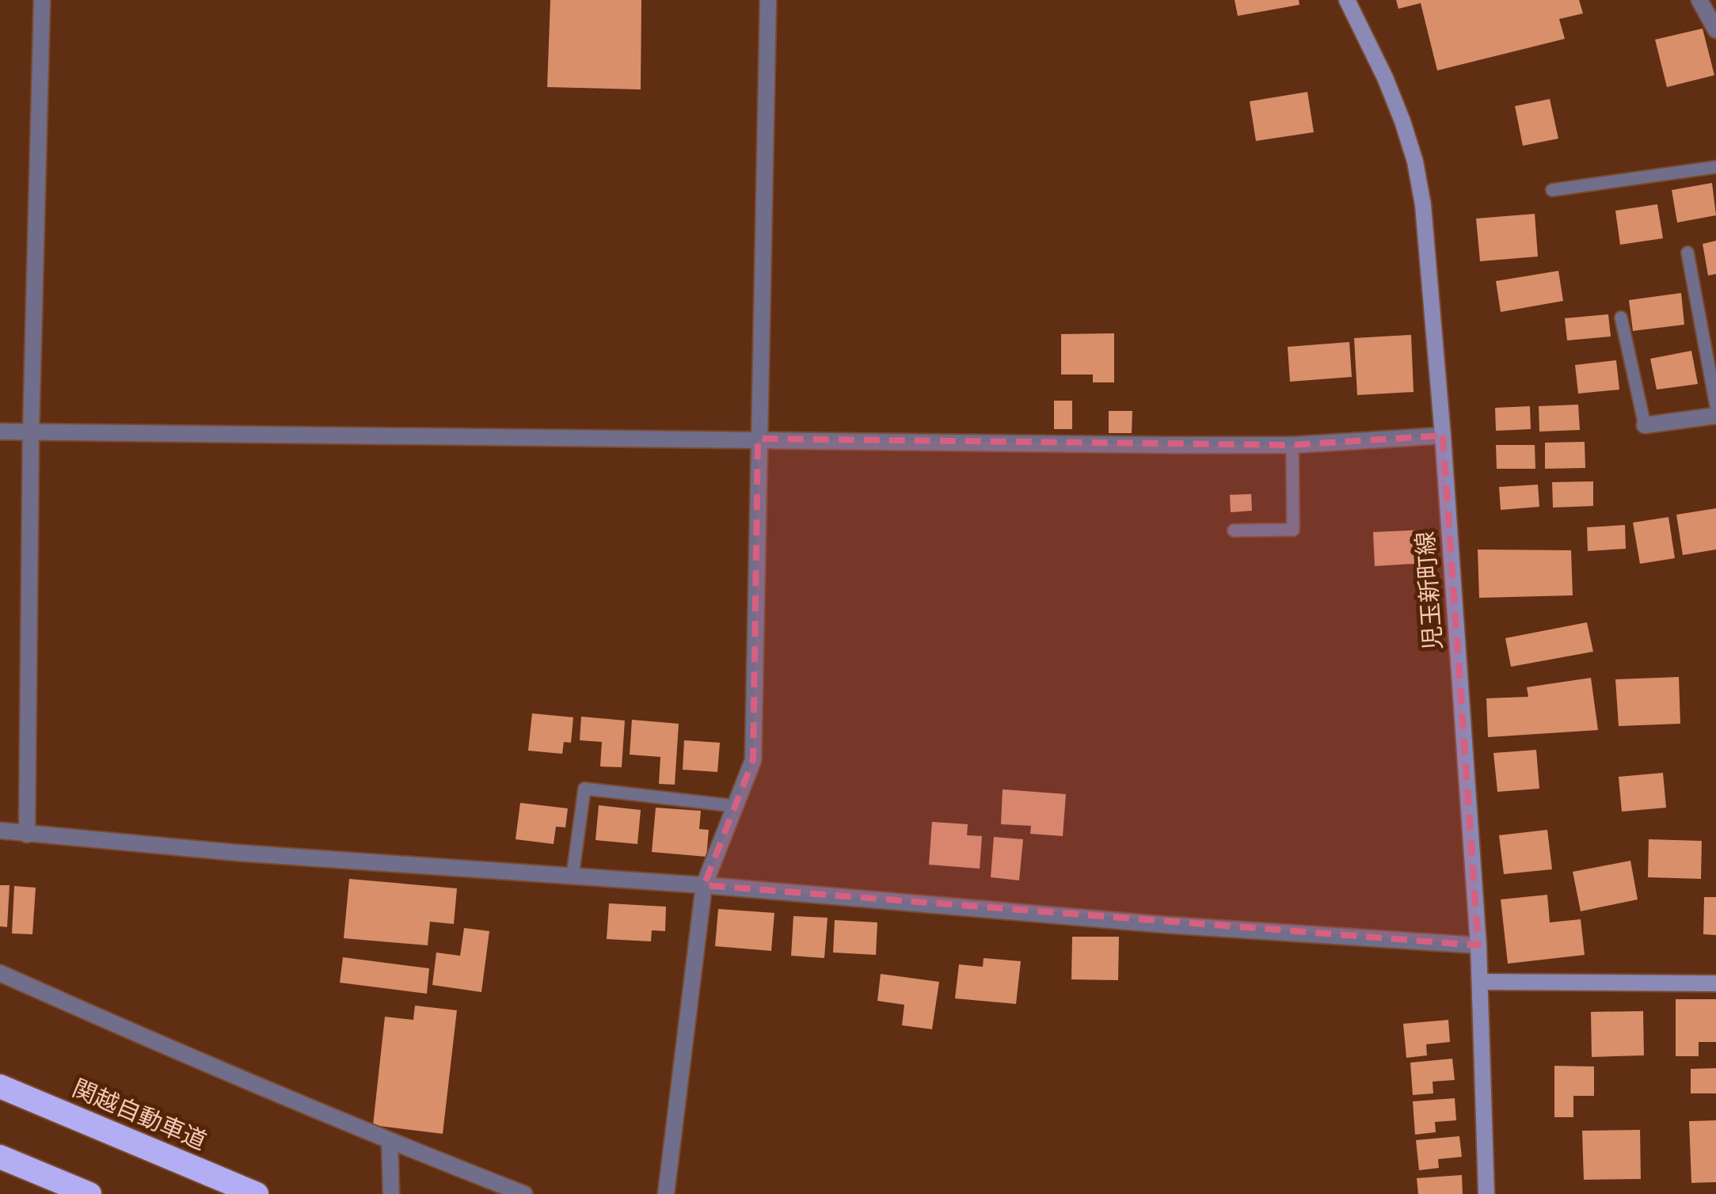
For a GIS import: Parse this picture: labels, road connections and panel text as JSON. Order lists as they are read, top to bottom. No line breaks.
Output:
{"streets":{"highway":["関越自動車道"],"main road":["児玉新町線"]}}
